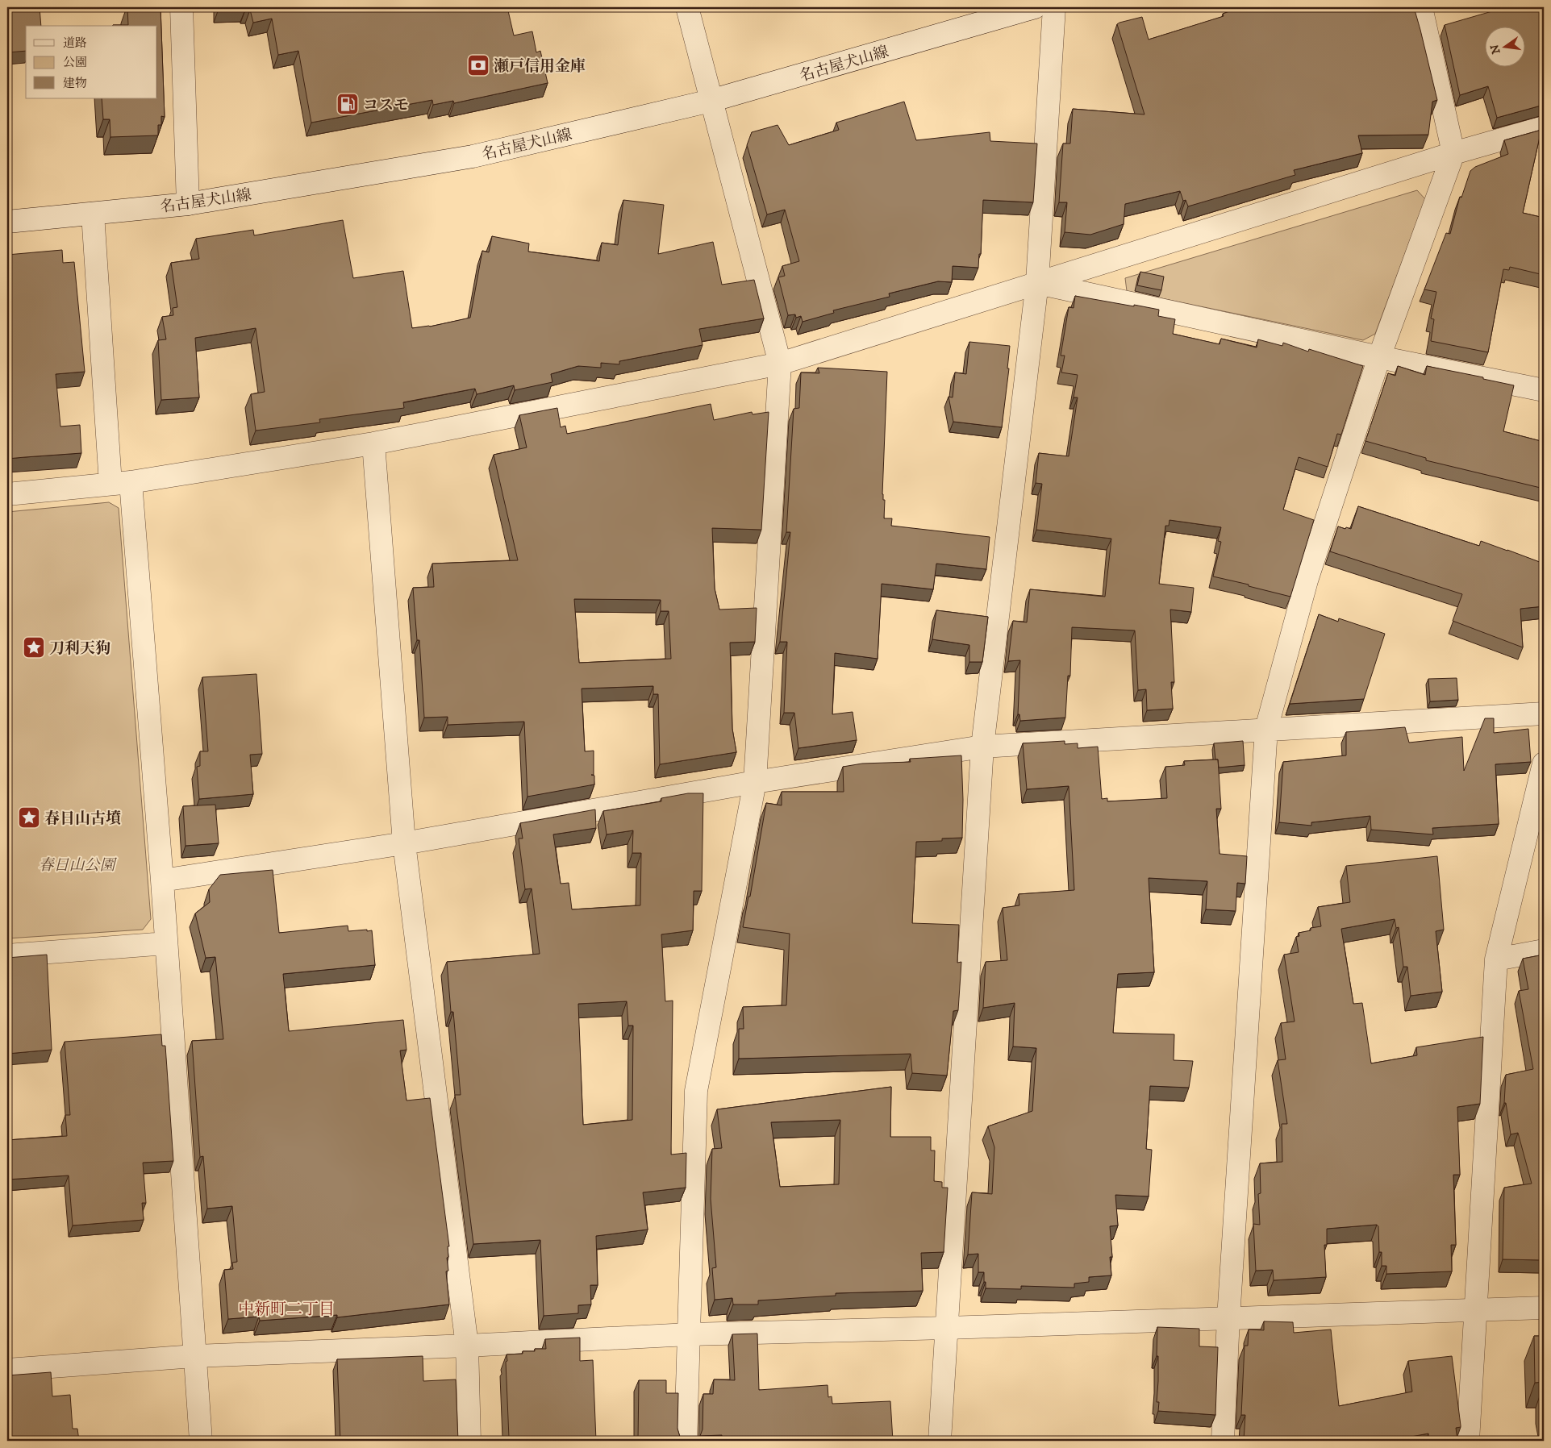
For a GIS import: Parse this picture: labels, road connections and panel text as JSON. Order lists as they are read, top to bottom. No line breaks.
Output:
{"streets":{"street":["名古屋犬山線"]},"districts":["中新町二丁目"],"parks":["春日山公園"],"places":{"bank":["瀬戸信用金庫"],"fuel station":["コスモ"],"place":["刀利天狗","春日山古墳"]},"legend":["道路","公園","建物"],"north":"left"}
